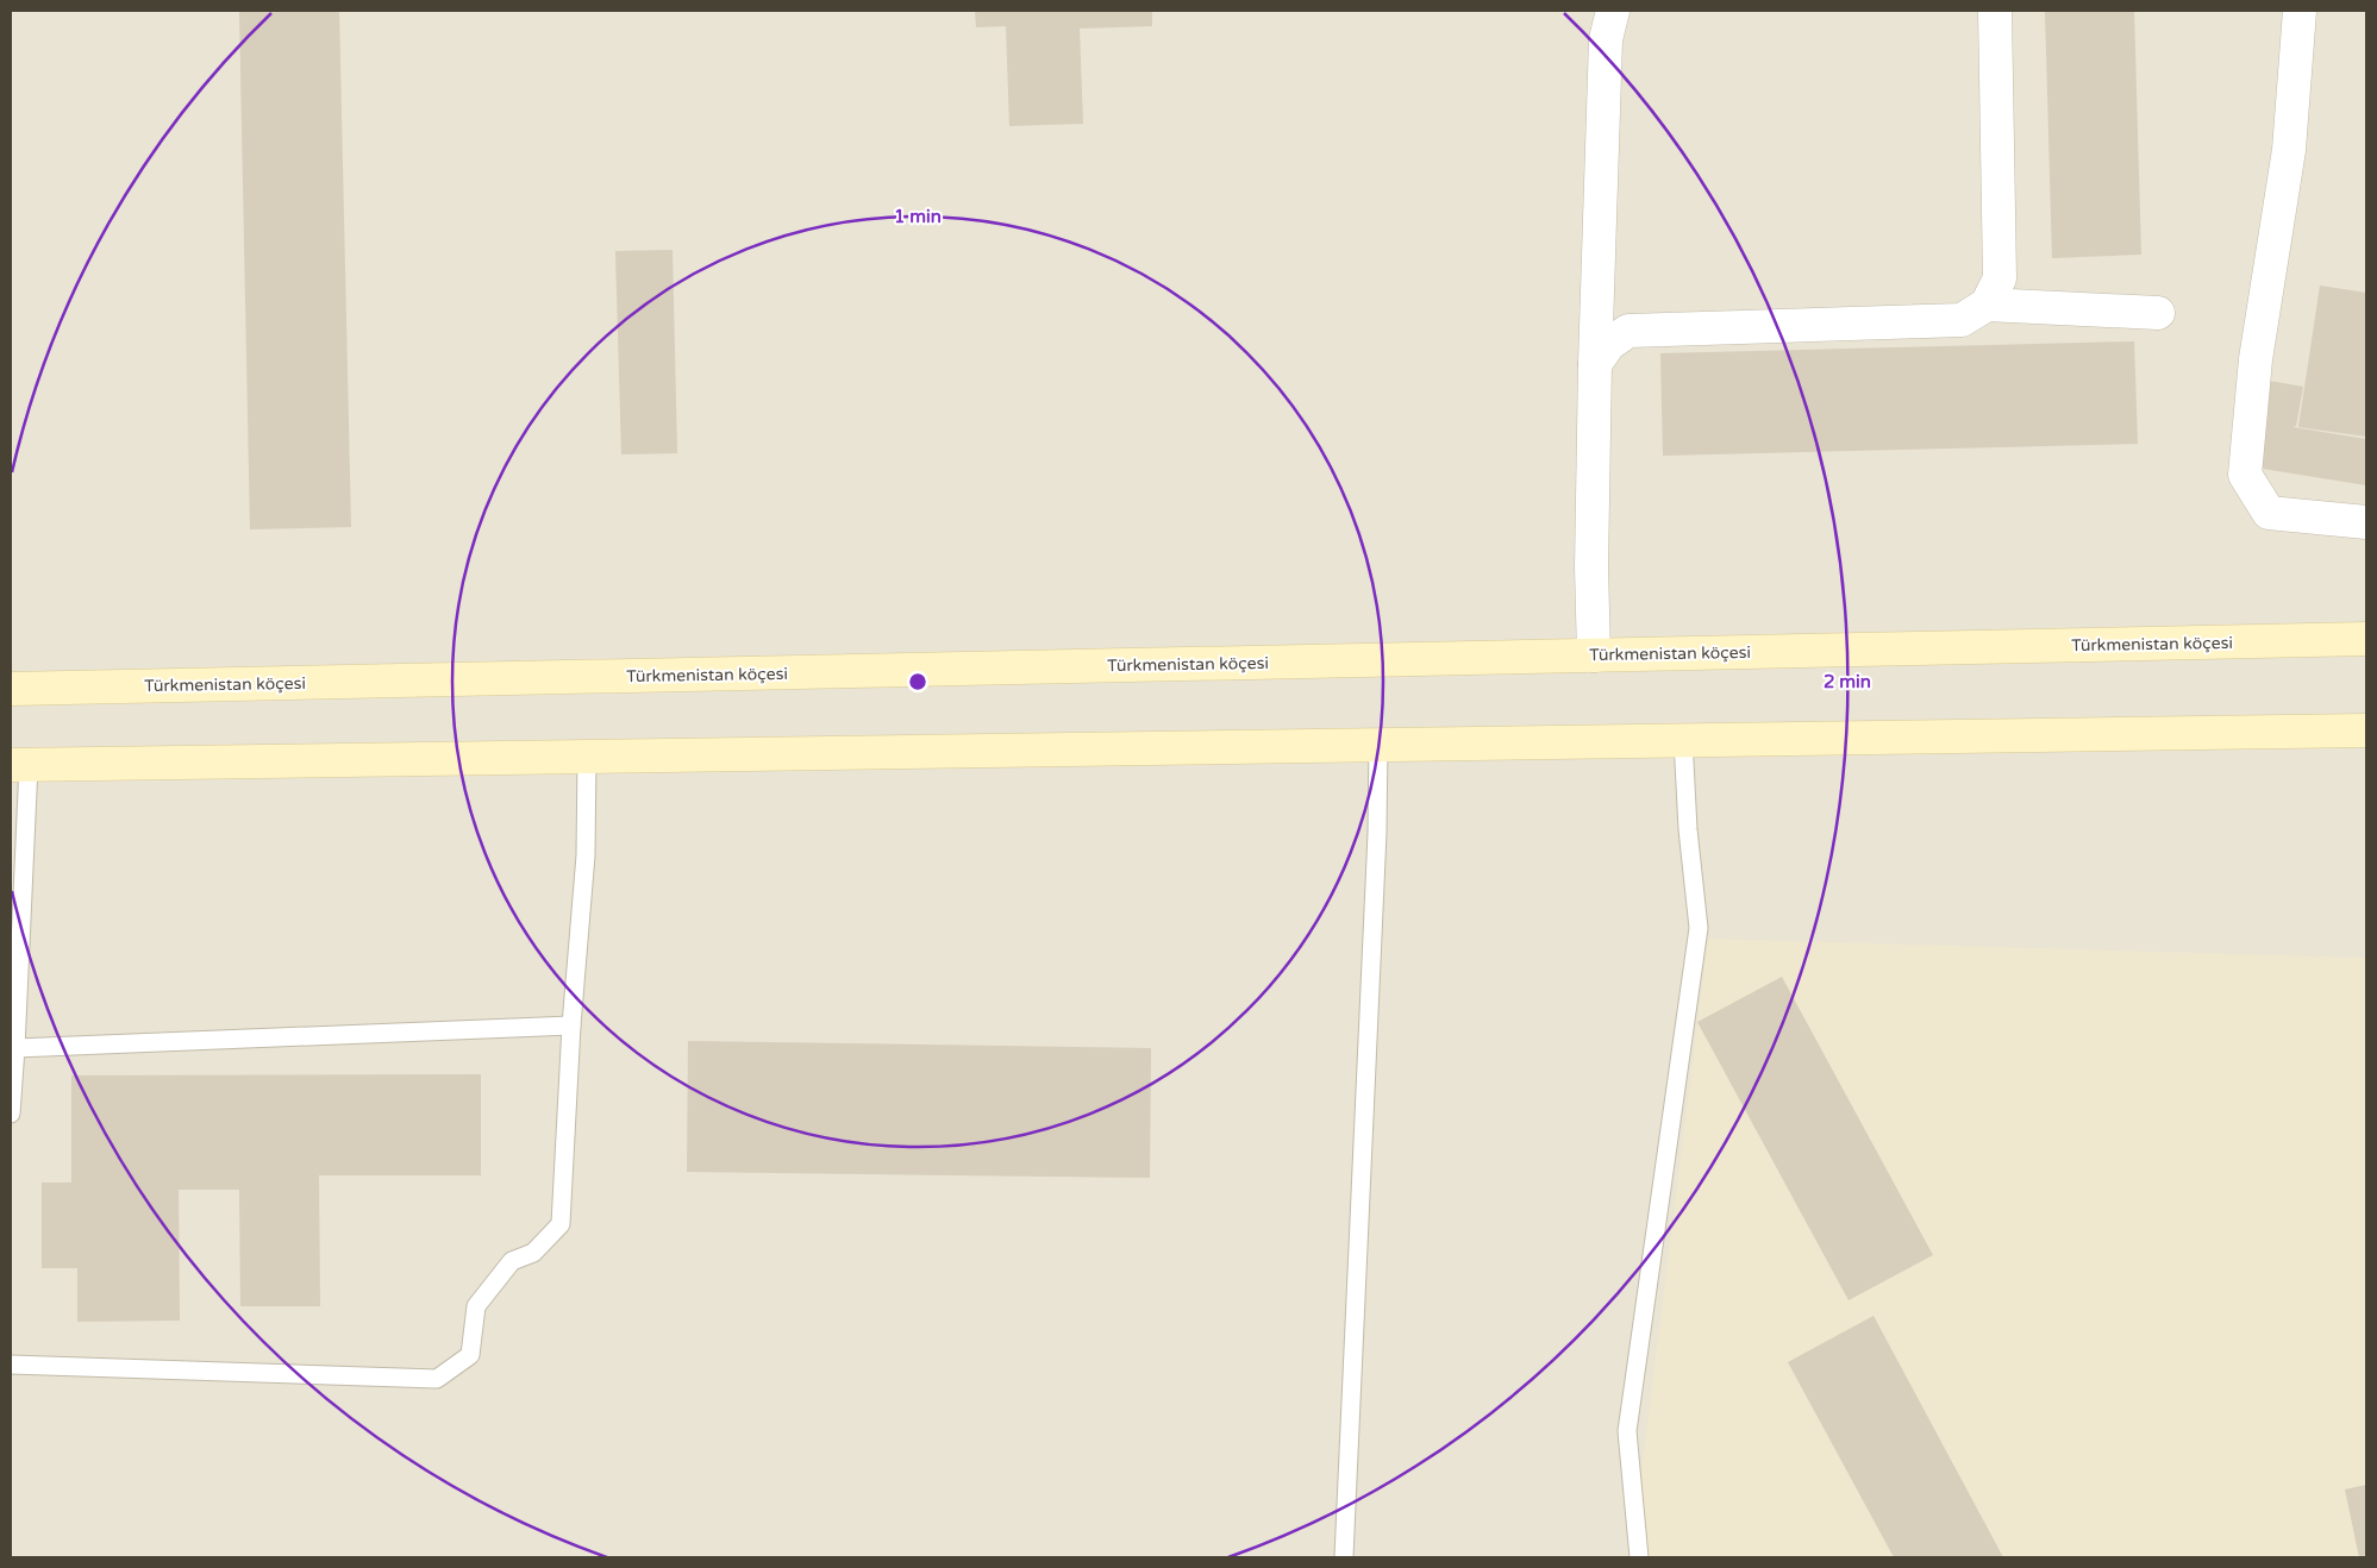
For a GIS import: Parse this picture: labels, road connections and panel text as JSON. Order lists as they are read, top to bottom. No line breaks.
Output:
{"streets":{"main road":["Türkmenistan köçesi"]},"rings":["1 min","2 min"]}
